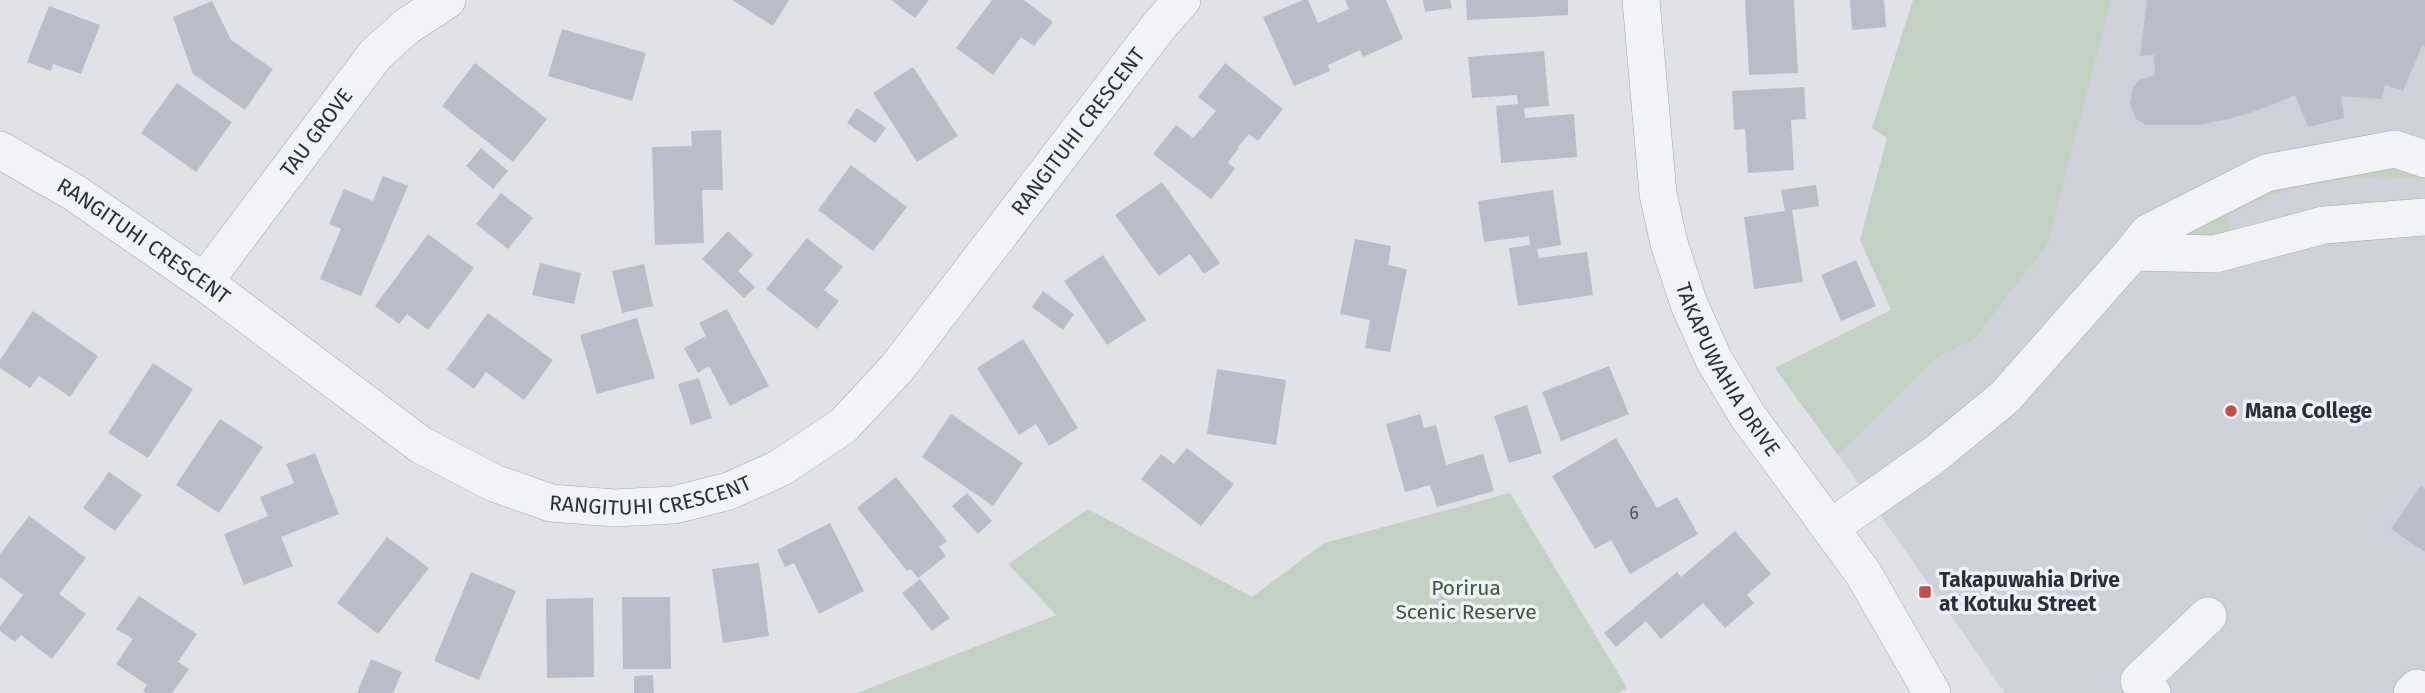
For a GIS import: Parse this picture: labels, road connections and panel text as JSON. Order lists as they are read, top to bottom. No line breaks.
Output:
{"streets":{"street":["TAU GROVE","RANGITUHI CRESCENT","TAKAPUWAHIA DRIVE"]},"crossings":[["TAU GROVE","RANGITUHI CRESCENT"]],"parks":["Porirua Scenic Reserve"],"places":{"other":["Mana College"],"transit":["Takapuwahia Drive at Kotuku Street"]},"house_numbers":["6"]}
